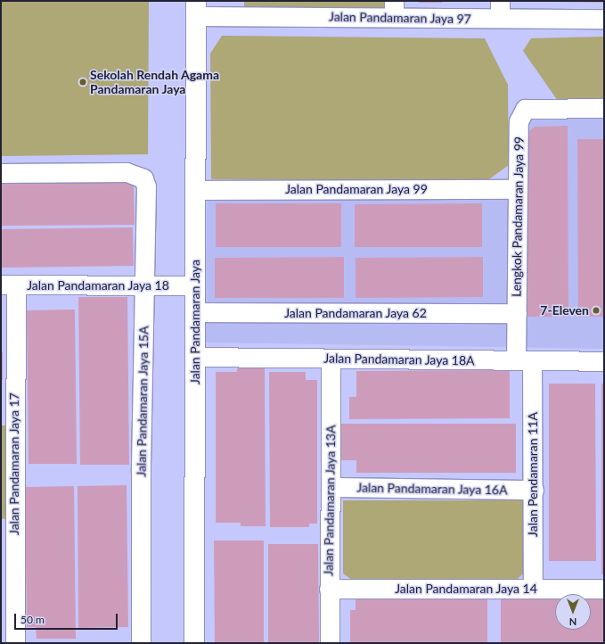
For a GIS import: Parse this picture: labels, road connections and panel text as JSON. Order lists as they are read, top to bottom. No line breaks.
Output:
{"streets":{"main road":["Jalan Pandamaran Jaya"],"street":["Jalan Pandamaran Jaya 97","Jalan Pandamaran Jaya 99","Lengkok Pandamaran Jaya 99","Jalan Pandamaran Jaya 18","Jalan Pandamaran Jaya 62","Jalan Pandamaran Jaya 18A","Jalan Pandamaran Jaya 15A","Jalan Pandamaran Jaya 17","Jalan Pendamaran 11A","Jalan Pandamaran Jaya 16A","Jalan Pandamaran Jaya 13A","Jalan Pandamaran Jaya 14"]},"crossings":[["Jalan Pandamaran Jaya 97","Jalan Pandamaran Jaya"],["Jalan Pandamaran Jaya 99","Lengkok Pandamaran Jaya 99"],["Jalan Pandamaran Jaya 99","Jalan Pandamaran Jaya"],["Lengkok Pandamaran Jaya 99","Jalan Pandamaran Jaya 62"],["Lengkok Pandamaran Jaya 99","Jalan Pandamaran Jaya 18A"],["Lengkok Pandamaran Jaya 99","Jalan Pendamaran 11A"],["Jalan Pandamaran Jaya 18","Jalan Pandamaran Jaya"],["Jalan Pandamaran Jaya 18","Jalan Pandamaran Jaya 15A"],["Jalan Pandamaran Jaya 18","Jalan Pandamaran Jaya 17"],["Jalan Pandamaran Jaya 62","Jalan Pandamaran Jaya"],["Jalan Pandamaran Jaya","Jalan Pandamaran Jaya 18A"],["Jalan Pandamaran Jaya 18A","Jalan Pendamaran 11A"],["Jalan Pandamaran Jaya 18A","Jalan Pandamaran Jaya 13A"],["Jalan Pendamaran 11A","Jalan Pandamaran Jaya 16A"],["Jalan Pendamaran 11A","Jalan Pandamaran Jaya 14"],["Jalan Pandamaran Jaya 16A","Jalan Pandamaran Jaya 13A"],["Jalan Pandamaran Jaya 13A","Jalan Pandamaran Jaya 14"]],"places":["Sekolah Rendah Agama Pandamaran Jaya","7-Eleven"],"scale_bar":"50 m","north":"bottom"}
